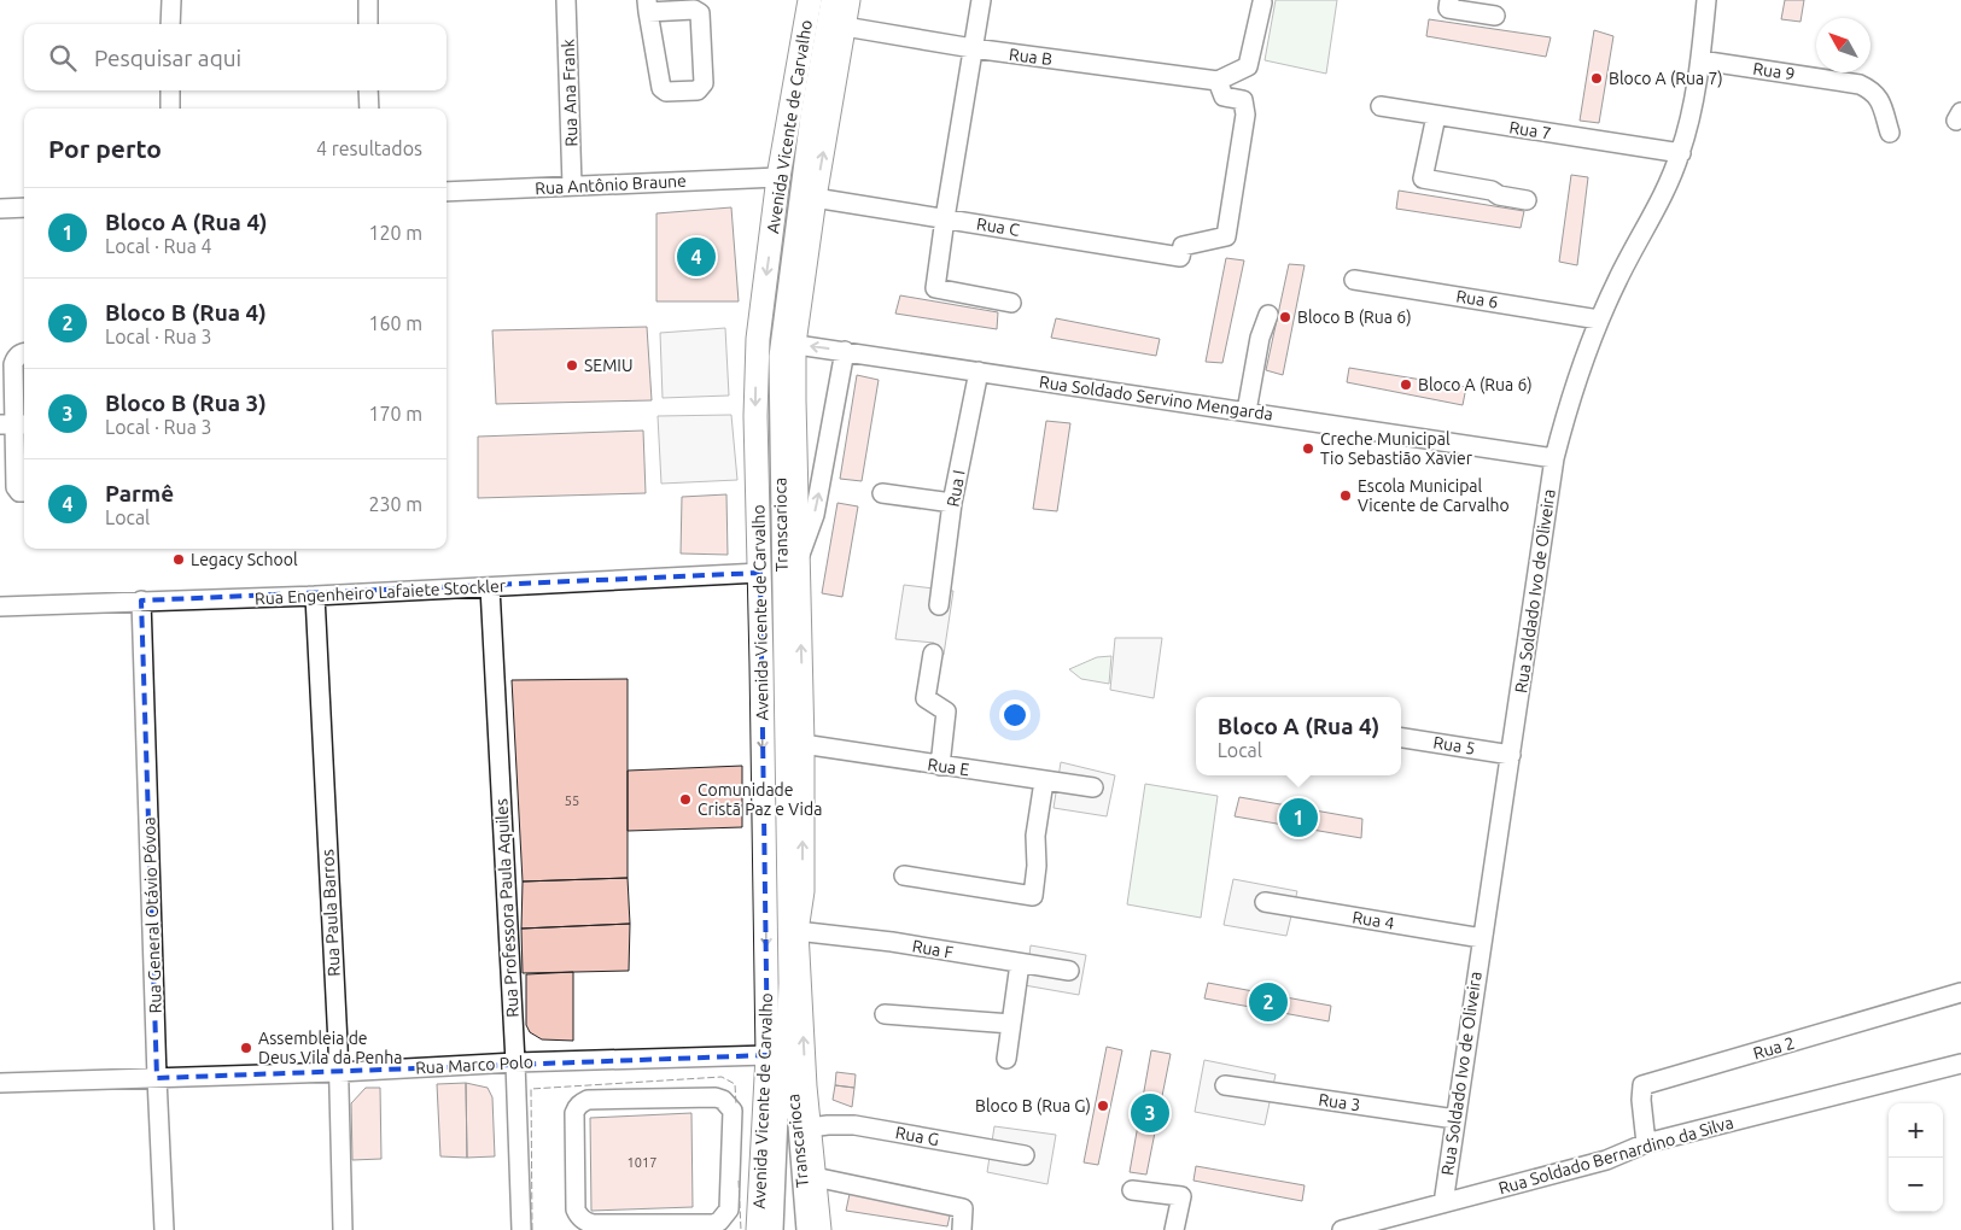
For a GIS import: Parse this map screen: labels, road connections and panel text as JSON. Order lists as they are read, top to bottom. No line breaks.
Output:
{"streets":{"main road":["Avenida Vicente de Carvalho"],"street":["Rua B","Rua 9","Rua Ana Frank","Rua 7","Rua Antônio Braune","Rua C","Rua 6","Rua Soldado Servino Mengarda","Rua I","Transcarioca","Rua Soldado Ivo de Oliveira","Rua Engenheiro Lafaiete Stockler","Rua 5","Rua E","Rua Professora Paula Aquiles","Rua Paula Barros","Rua General Otávio Póvoa","Rua 4","Rua F","Rua 2","Rua Marco Polo","Rua 3","Rua G","Rua Soldado Bernardino da Silva"]},"crossings":[["Rua B","Avenida Vicente de Carvalho"],["Rua B","Rua C"],["Rua 9","Rua Soldado Ivo de Oliveira"],["Rua Ana Frank","Rua Antônio Braune"],["Avenida Vicente de Carvalho","Rua Antônio Braune"],["Avenida Vicente de Carvalho","Rua C"],["Avenida Vicente de Carvalho","Rua Soldado Servino Mengarda"],["Avenida Vicente de Carvalho","Transcarioca"],["Avenida Vicente de Carvalho","Rua Engenheiro Lafaiete Stockler"],["Avenida Vicente de Carvalho","Rua E"],["Avenida Vicente de Carvalho","Rua F"],["Avenida Vicente de Carvalho","Rua Marco Polo"],["Avenida Vicente de Carvalho","Rua G"],["Rua 7","Rua Soldado Ivo de Oliveira"],["Rua 6","Rua Soldado Ivo de Oliveira"],["Rua Soldado Servino Mengarda","Rua I"],["Rua Soldado Servino Mengarda","Transcarioca"],["Rua Soldado Servino Mengarda","Rua Soldado Ivo de Oliveira"],["Transcarioca","Rua Marco Polo"],["Rua Soldado Ivo de Oliveira","Rua 5"],["Rua Soldado Ivo de Oliveira","Rua 4"],["Rua Soldado Ivo de Oliveira","Rua 3"],["Rua Soldado Ivo de Oliveira","Rua Soldado Bernardino da Silva"],["Rua Engenheiro Lafaiete Stockler","Rua Professora Paula Aquiles"],["Rua Engenheiro Lafaiete Stockler","Rua Paula Barros"],["Rua Engenheiro Lafaiete Stockler","Rua General Otávio Póvoa"],["Rua Professora Paula Aquiles","Rua Marco Polo"],["Rua Paula Barros","Rua Marco Polo"],["Rua General Otávio Póvoa","Rua Marco Polo"],["Rua 2","Rua Soldado Bernardino da Silva"]],"places":["Bloco A (Rua 7)","Bloco B (Rua 6)","SEMIU","Bloco A (Rua 6)","Creche Municipal Tio Sebastião Xavier","Escola Municipal Vicente de Carvalho","Legacy School","Comunidade Cristã Paz e Vida","Assembleia de Deus Vila da Penha","Bloco B (Rua G)"],"house_numbers":["55","1017"],"north":"top left","page":{"search":"Pesquisar aqui","heading":["Por perto","4 resultados"],"list":[{"mark":"1","name":"Bloco A (Rua 4)","note":"Local · Rua 4","value":"120 m"},{"mark":"2","name":"Bloco B (Rua 4)","note":"Local · Rua 3","value":"160 m"},{"mark":"3","name":"Bloco B (Rua 3)","note":"Local · Rua 3","value":"170 m"},{"mark":"4","name":"Parmê","note":"Local","value":"230 m"}],"pins":["4","1","2","3"],"popup":["Bloco A (Rua 4)","Local"],"map_buttons":["+","−"]}}
